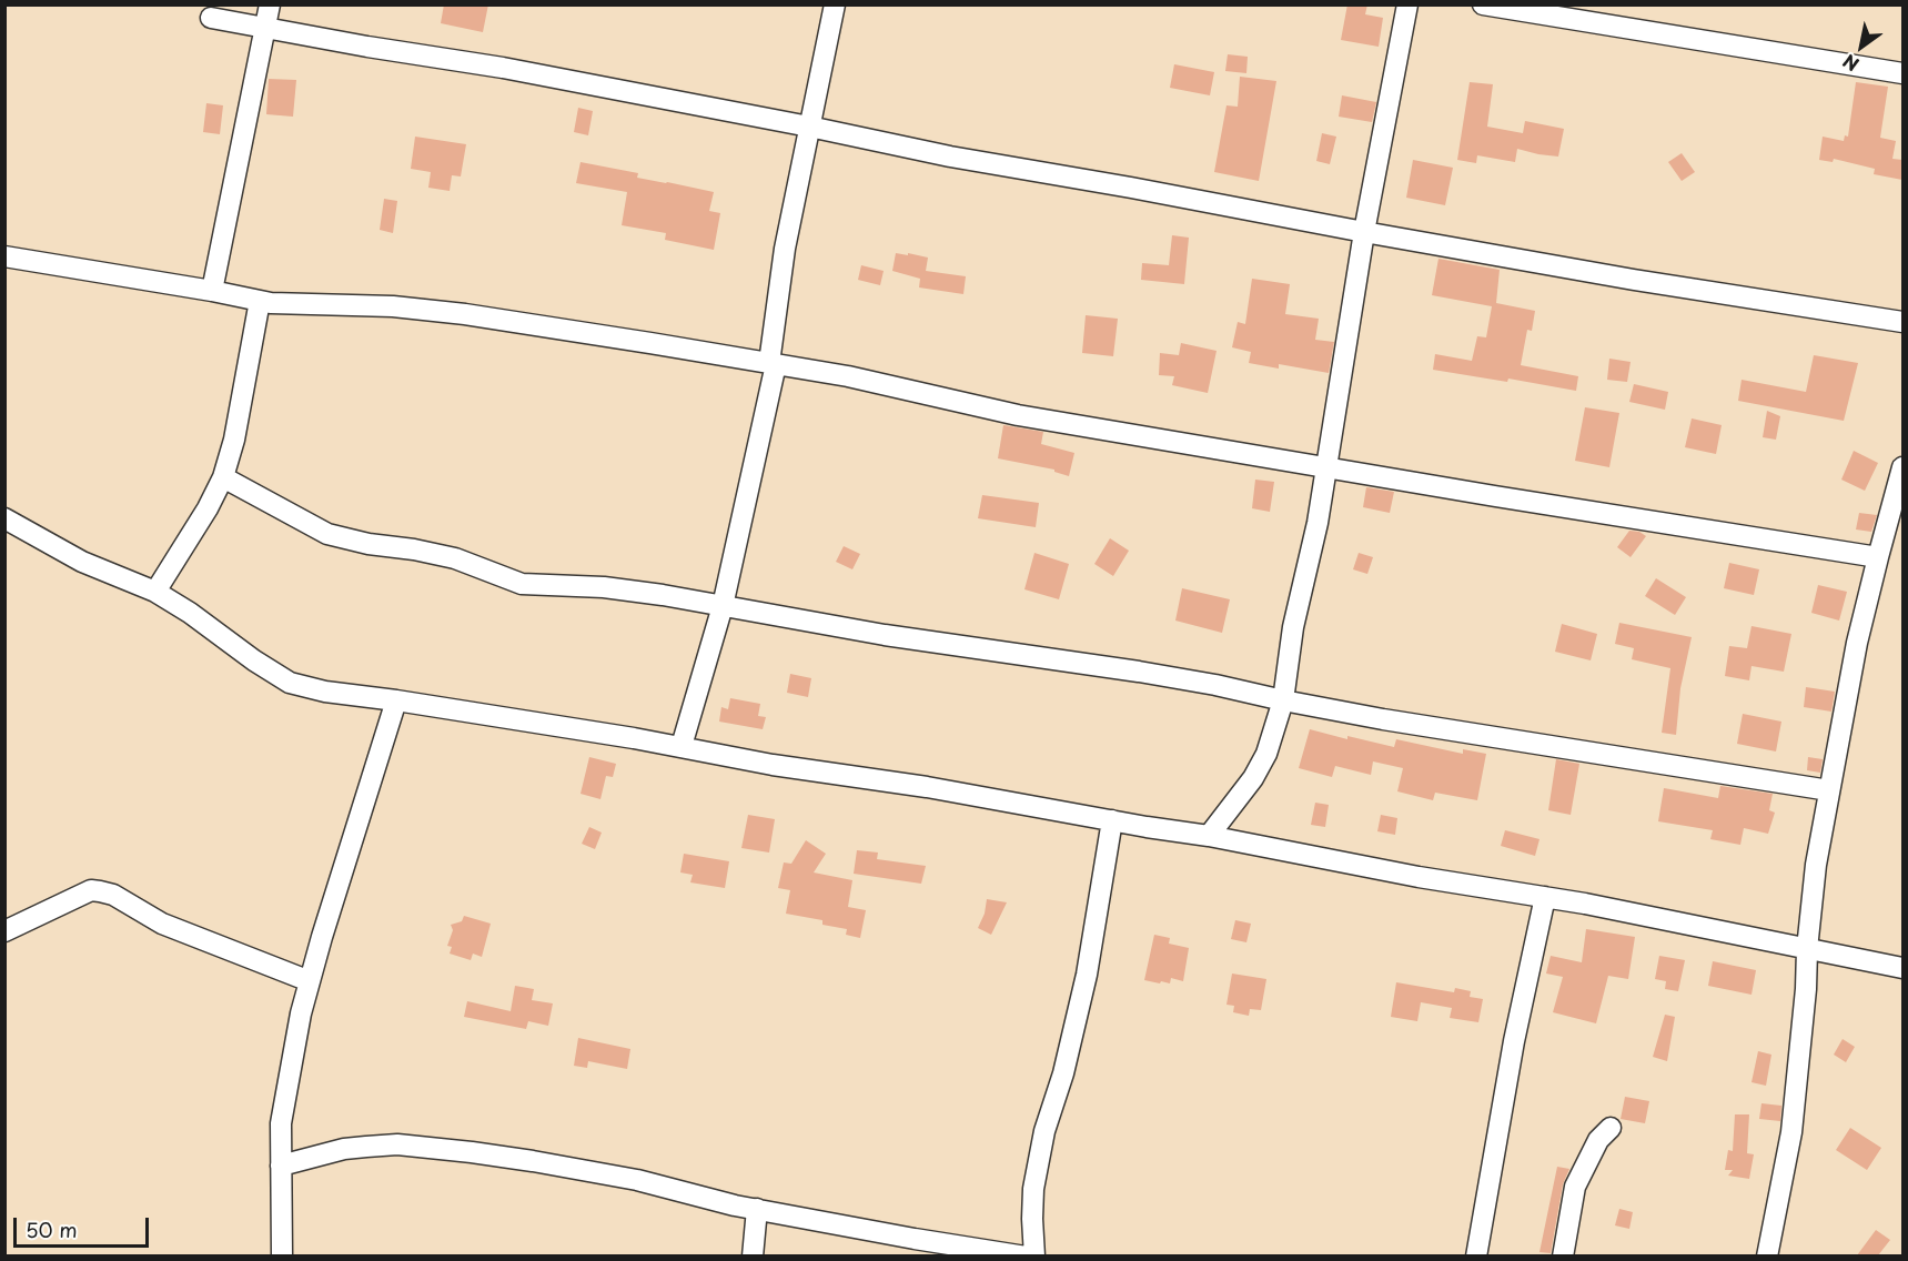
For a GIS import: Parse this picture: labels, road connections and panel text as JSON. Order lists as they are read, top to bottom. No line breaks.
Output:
{"scale_bar":"50 m","north":"bottom left"}
